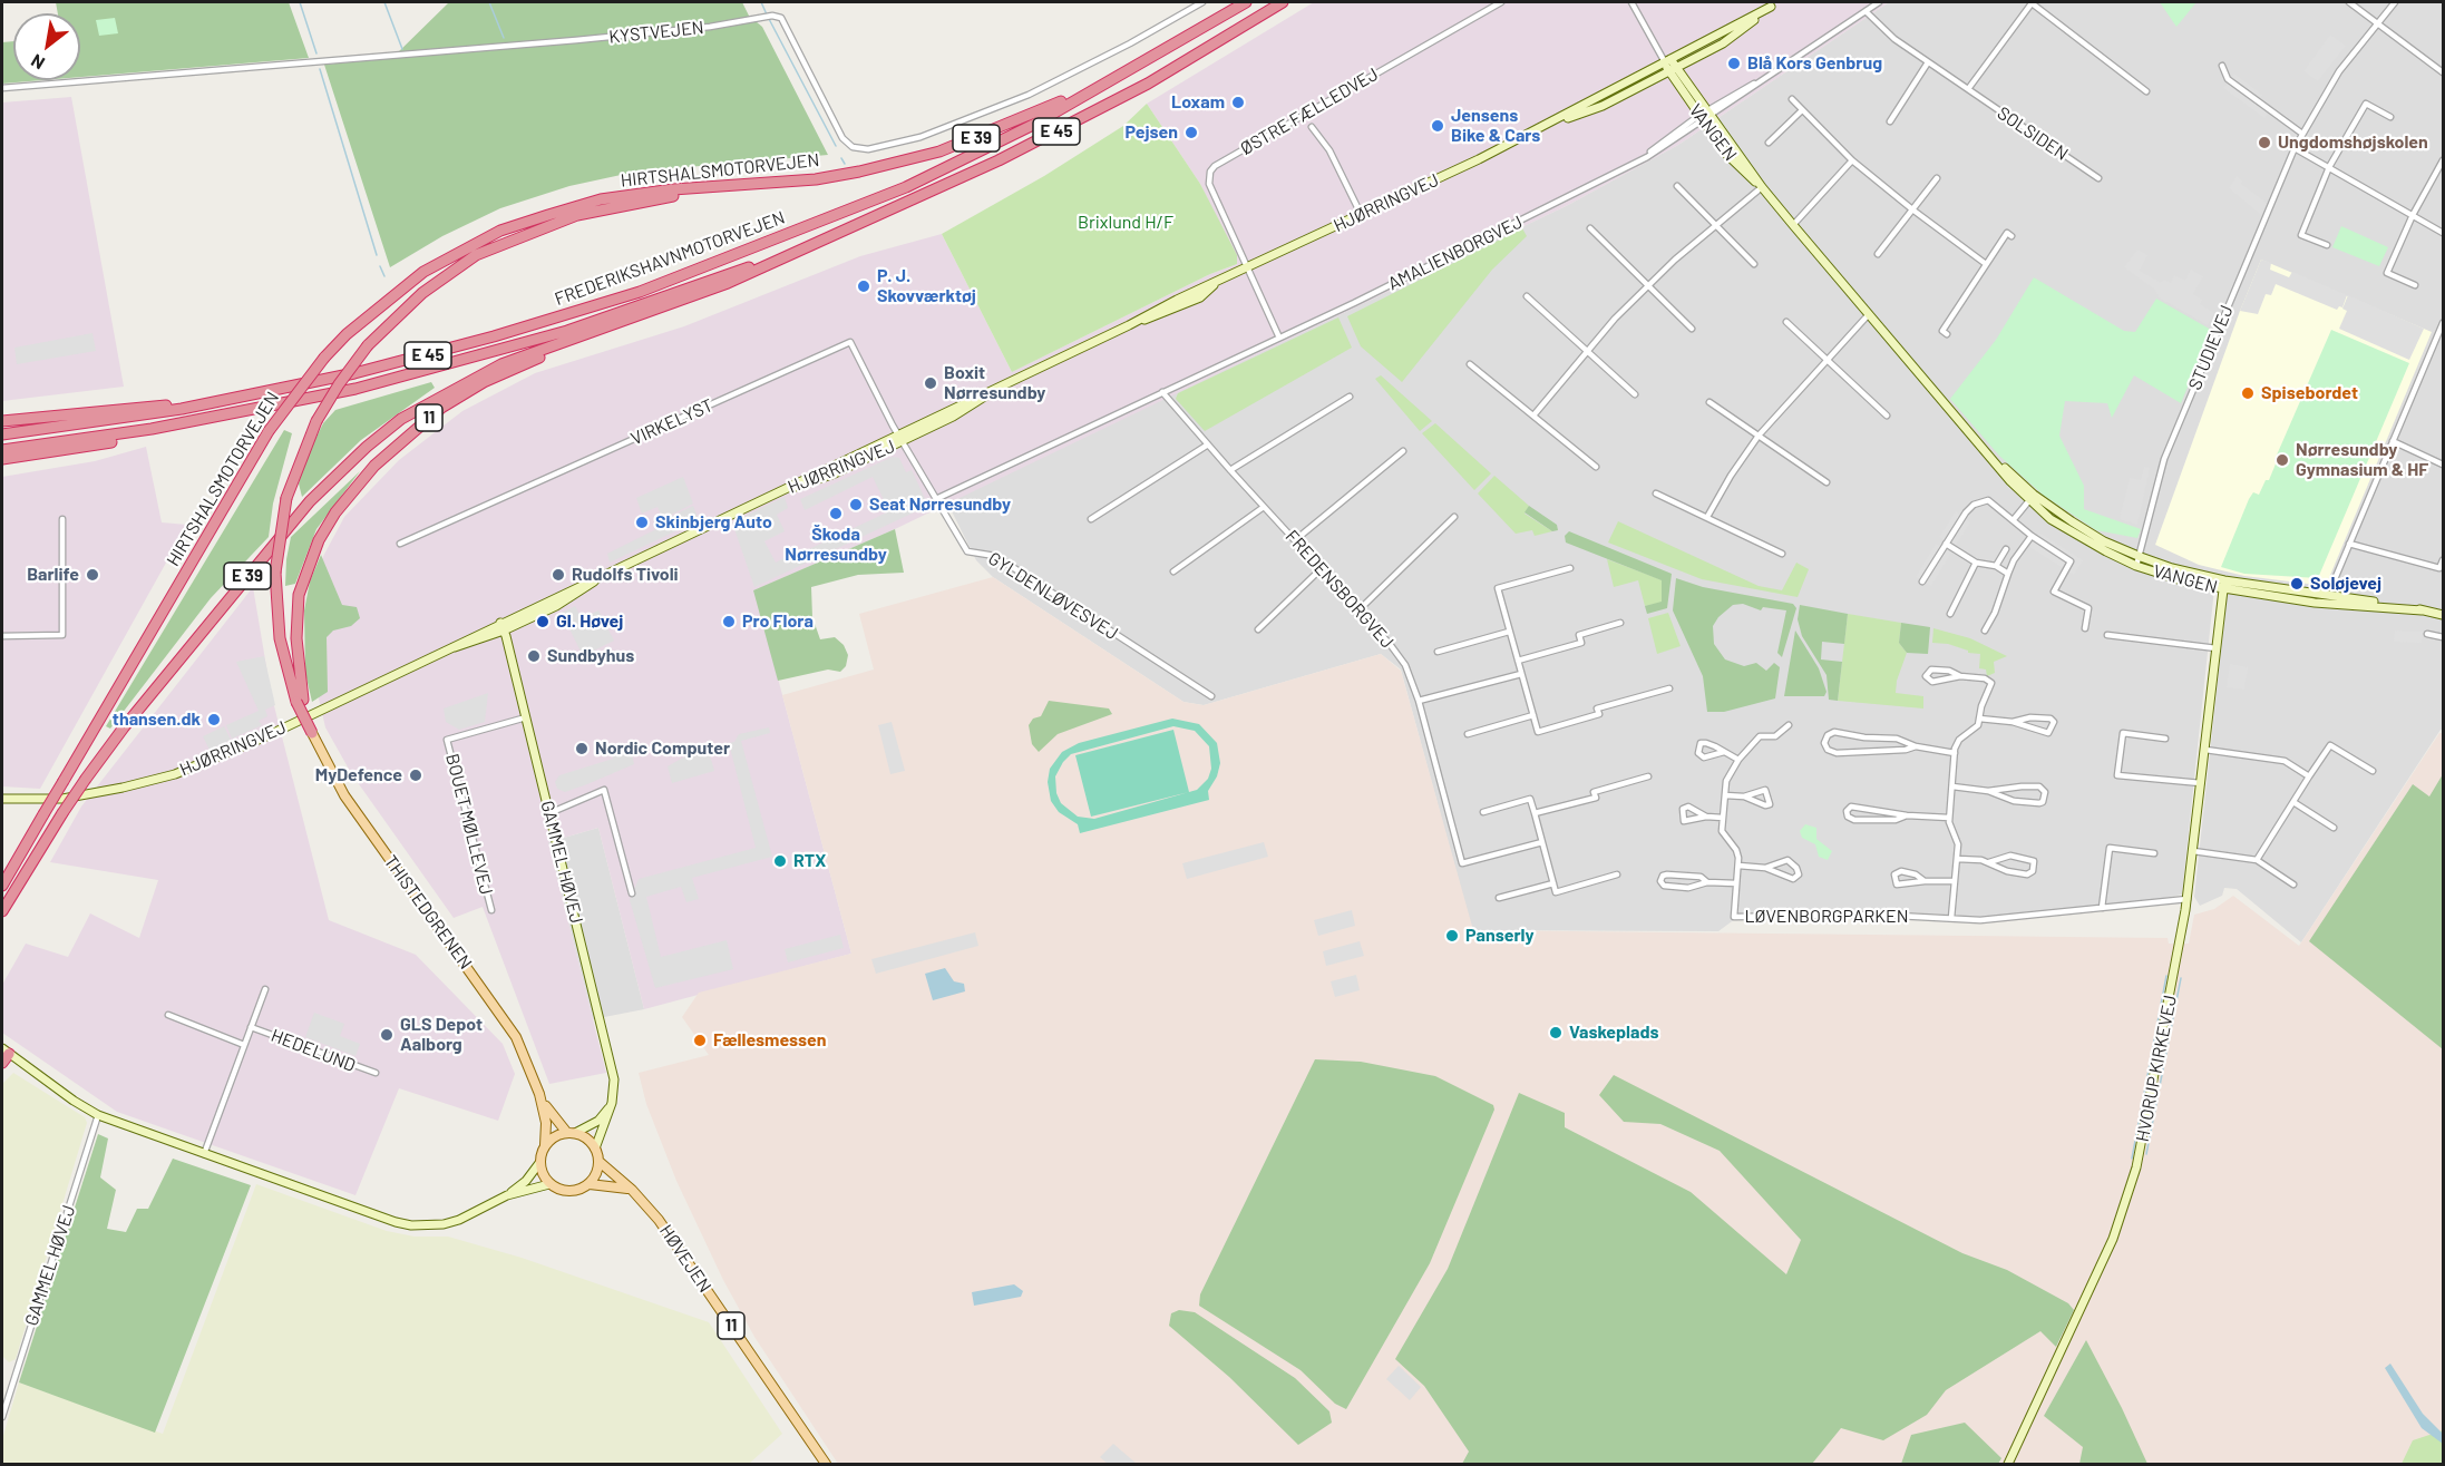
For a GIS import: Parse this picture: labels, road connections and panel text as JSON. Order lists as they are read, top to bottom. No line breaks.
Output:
{"streets":{"highway":["E 45","E 39","HIRTSHALSMOTORVEJEN","FREDERIKSHAVNMOTORVEJEN","11"],"main road":["THISTEDGRENEN","HØVEJEN"],"street":["KYSTVEJEN","ØSTRE FÆLLEDVEJ","VANGEN","SOLSIDEN","HJØRRINGVEJ","AMALIENBORGVEJ","STUDIEVEJ","VIRKELYST","FREDENSBORGVEJ","GYLDENLØVESVEJ","BOUET MØLLEVEJ","GAMMEL HØVEJ","LØVENBORGPARKEN","HEDELUND","HVORUP KIRKEVEJ"]},"crossings":[["ØSTRE FÆLLEDVEJ","HJØRRINGVEJ"],["E 45","E 39"],["E 45","HIRTSHALSMOTORVEJEN"],["E 45","FREDERIKSHAVNMOTORVEJEN"],["VANGEN","HJØRRINGVEJ"],["VANGEN","AMALIENBORGVEJ"],["VANGEN","STUDIEVEJ"],["VANGEN","HVORUP KIRKEVEJ"],["SOLSIDEN","AMALIENBORGVEJ"],["E 39","FREDERIKSHAVNMOTORVEJEN"],["E 39","11"],["HIRTSHALSMOTORVEJEN","FREDERIKSHAVNMOTORVEJEN"],["HIRTSHALSMOTORVEJEN","11"],["HJØRRINGVEJ","VIRKELYST"],["HJØRRINGVEJ","GYLDENLØVESVEJ"],["HJØRRINGVEJ","GAMMEL HØVEJ"],["AMALIENBORGVEJ","FREDENSBORGVEJ"],["AMALIENBORGVEJ","GYLDENLØVESVEJ"],["11","GAMMEL HØVEJ"],["11","THISTEDGRENEN"],["11","HØVEJEN"],["BOUET MØLLEVEJ","GAMMEL HØVEJ"],["GAMMEL HØVEJ","THISTEDGRENEN"],["GAMMEL HØVEJ","HØVEJEN"],["THISTEDGRENEN","HØVEJEN"],["LØVENBORGPARKEN","HVORUP KIRKEVEJ"]],"parks":["Brixlund H/F"],"places":["Blå Kors Genbrug","Loxam","Jensens Bike & Cars","Pejsen","Ungdomshøjskolen","P. J. Skovværktøj","Boxit Nørresundby","Spisebordet","Nørresundby Gymnasium & HF","Seat Nørresundby","Škoda Nørresundby","Skinbjerg Auto","Barlife","Rudolfs Tivoli","Soløjevej","Gl. Høvej","Pro Flora","Sundbyhus","thansen.dk","Nordic Computer","MyDefence","RTX","Panserly","Vaskeplads","GLS Depot Aalborg","Fællesmessen"],"north":"bottom left"}
